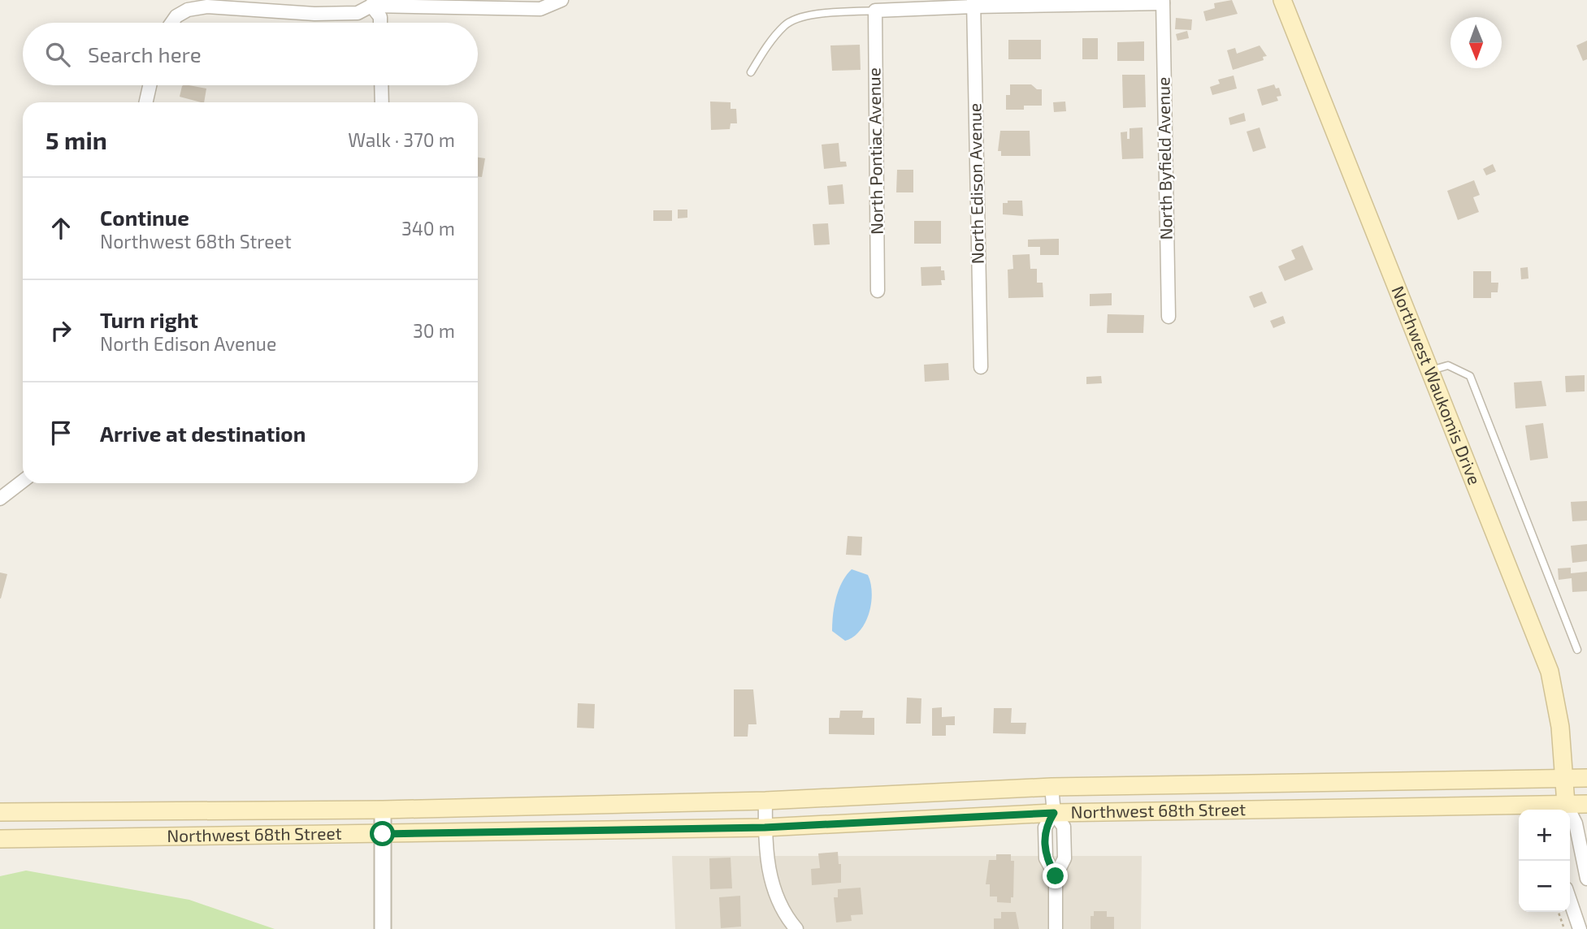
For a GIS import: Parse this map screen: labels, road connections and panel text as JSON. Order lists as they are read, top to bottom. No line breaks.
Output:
{"streets":{"main road":["Northwest Waukomis Drive","Northwest 68th Street"],"street":["North Pontiac Avenue","North Byfield Avenue","North Edison Avenue"]},"crossings":[["Northwest Waukomis Drive","Northwest 68th Street"]],"north":"bottom","page":{"search":"Search here","heading":["5 min","Walk · 370 m"],"list":[["Continue","Northwest 68th Street","340 m"],["Turn right","North Edison Avenue","30 m"],"Arrive at destination"],"map_buttons":["+","−"]}}
